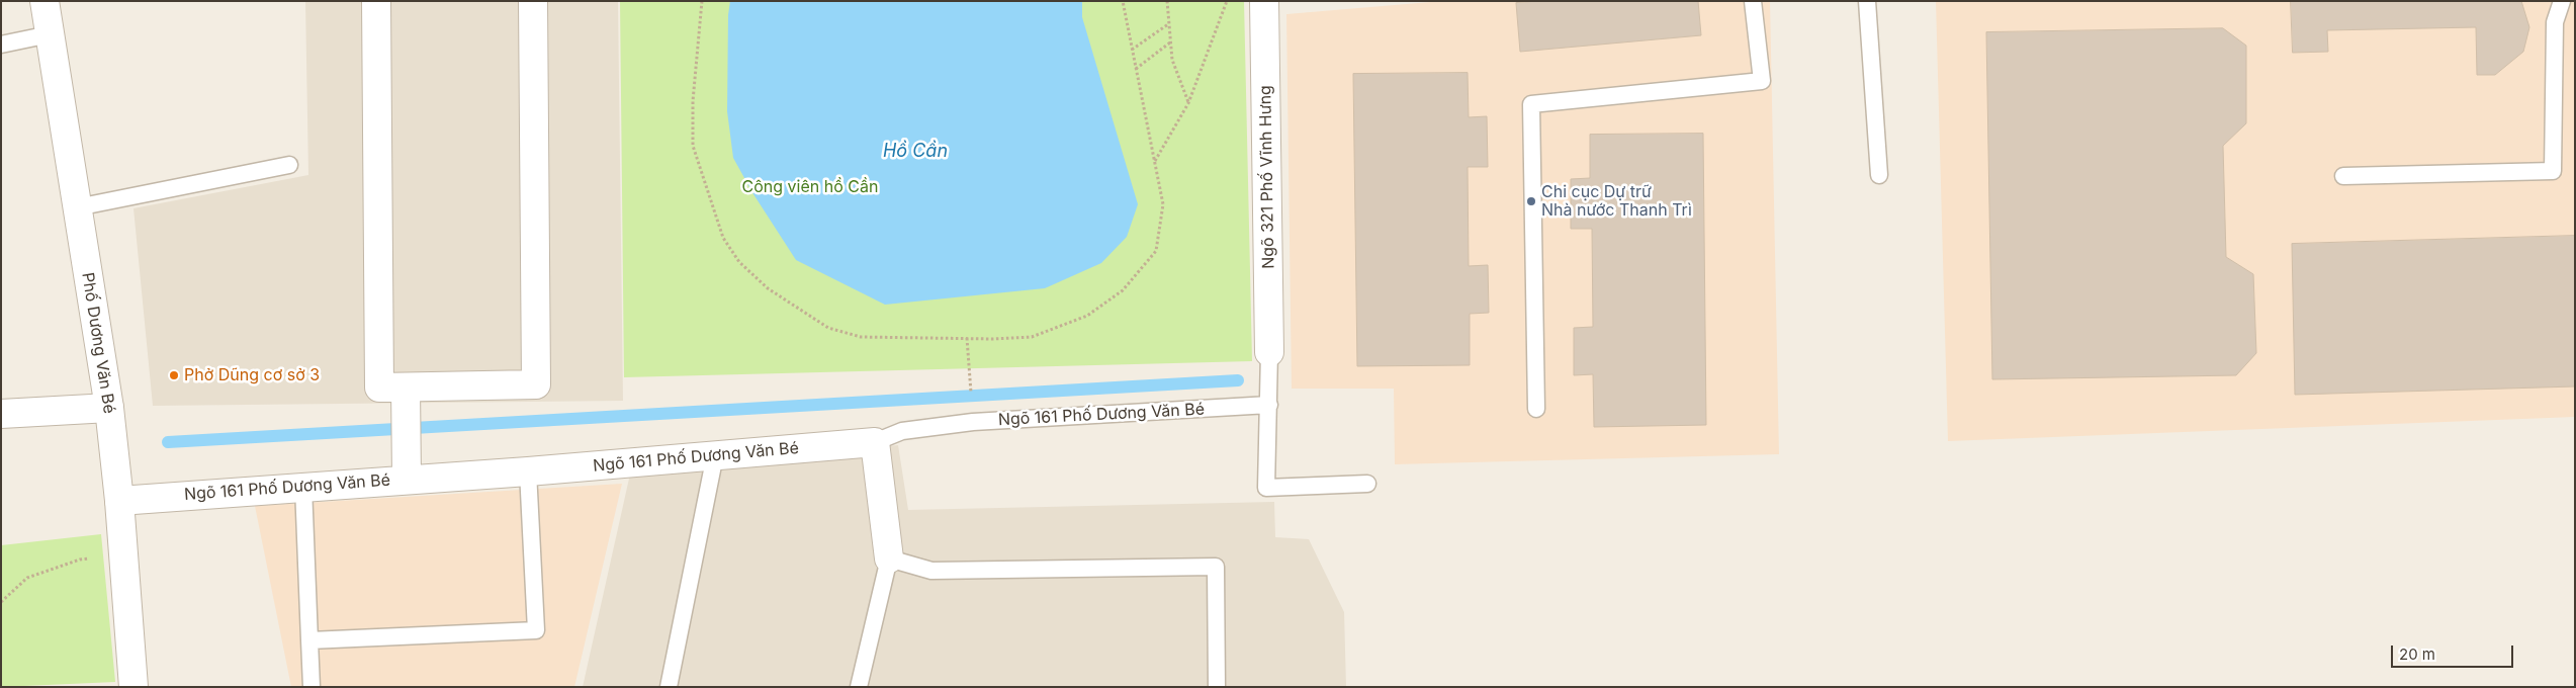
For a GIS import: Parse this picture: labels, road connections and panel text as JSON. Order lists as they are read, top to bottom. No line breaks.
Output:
{"streets":{"street":["Ngõ 321 Phố Vĩnh Hưng","Phố Dương Văn Bé","Ngõ 161 Phố Dương Văn Bé"]},"crossings":[["Phố Dương Văn Bé","Ngõ 161 Phố Dương Văn Bé"]],"water":["Hồ Cần"],"parks":["Công viên hồ Cần"],"places":["Chi cục Dự trữ Nhà nước Thanh Trì","Phở Dũng cơ sở 3"],"scale_bar":"20 m"}
